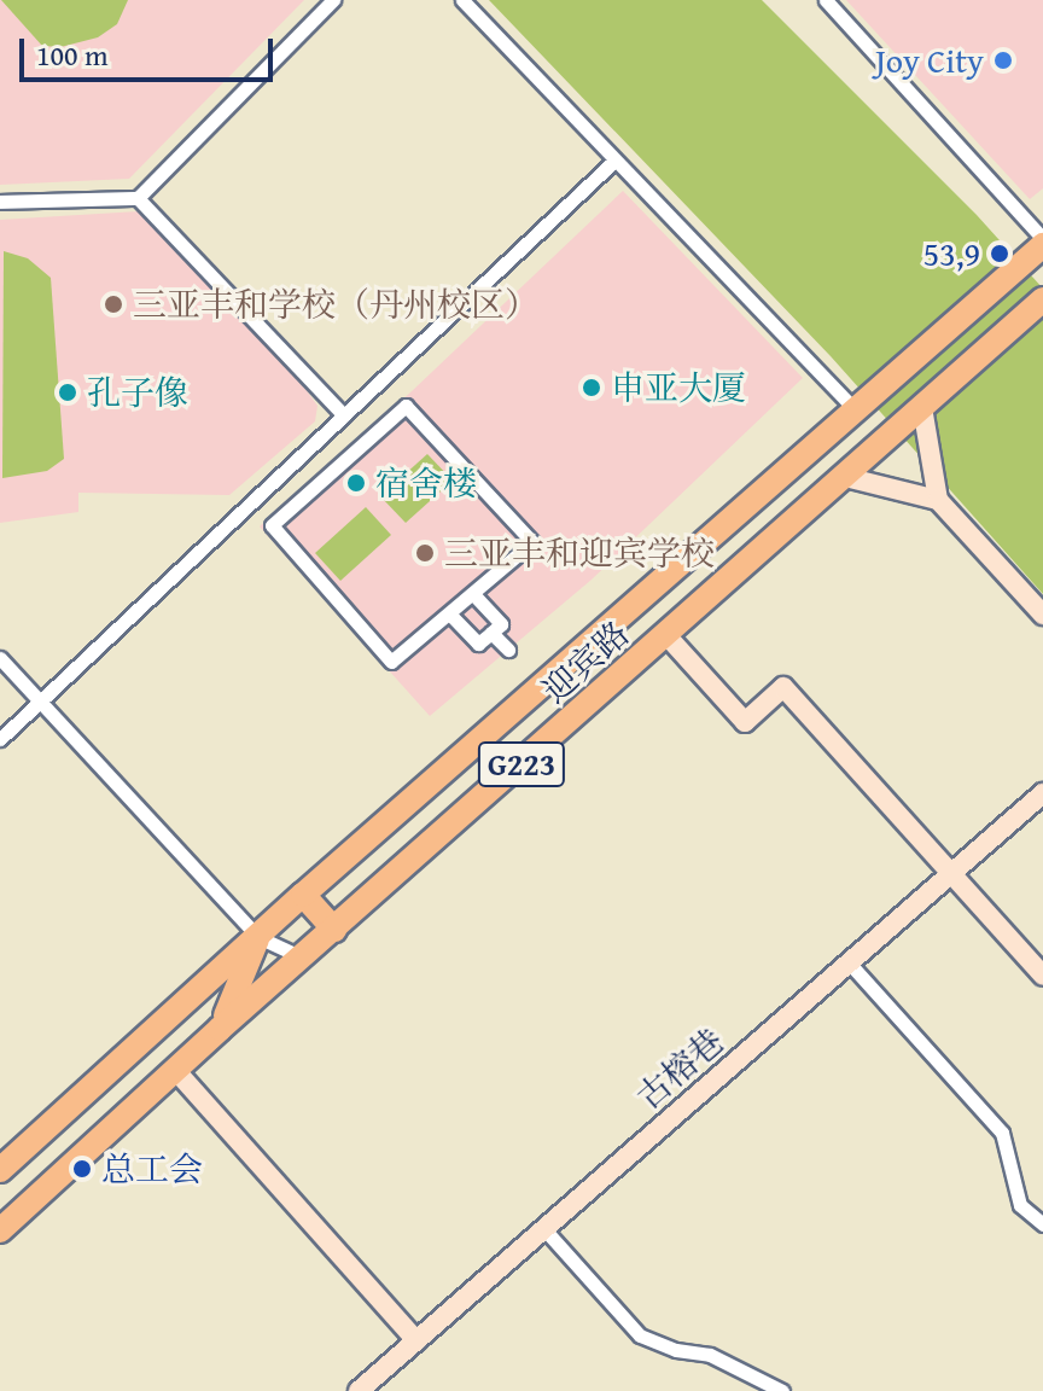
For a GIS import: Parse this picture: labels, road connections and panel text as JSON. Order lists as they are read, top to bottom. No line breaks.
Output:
{"streets":{"highway":["迎宾路","G223"],"street":["古榕巷"]},"places":["Joy City","53,9","三亚丰和学校（丹州校区）","申亚大厦","孔子像","宿舍楼","三亚丰和迎宾学校","总工会"],"scale_bar":"100 m"}
